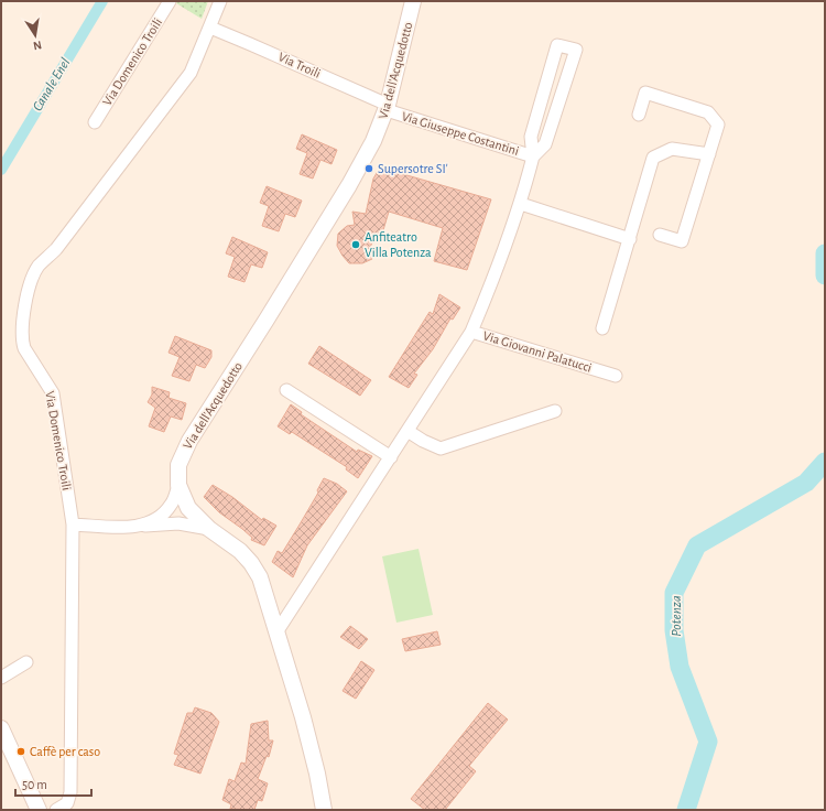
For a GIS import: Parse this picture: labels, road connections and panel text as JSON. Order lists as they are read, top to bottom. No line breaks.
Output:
{"streets":{"street":["Via Domenico Troili","Via Troili","Via dell'Acquedotto","Via Giuseppe Costantini","Via Giovanni Palatucci"]},"crossings":[["Via Domenico Troili","Via Troili"],["Via Troili","Via dell'Acquedotto"],["Via Troili","Via Giuseppe Costantini"],["Via dell'Acquedotto","Via Giuseppe Costantini"],["Via dell'Acquedotto","Via Giovanni Palatucci"],["Via Giuseppe Costantini","Via Giovanni Palatucci"]],"water":["Canale Enel","Potenza"],"places":["Supersotre SI'","Anfiteatro Villa Potenza","Caffè per caso"],"scale_bar":"50 m","north":"bottom"}
